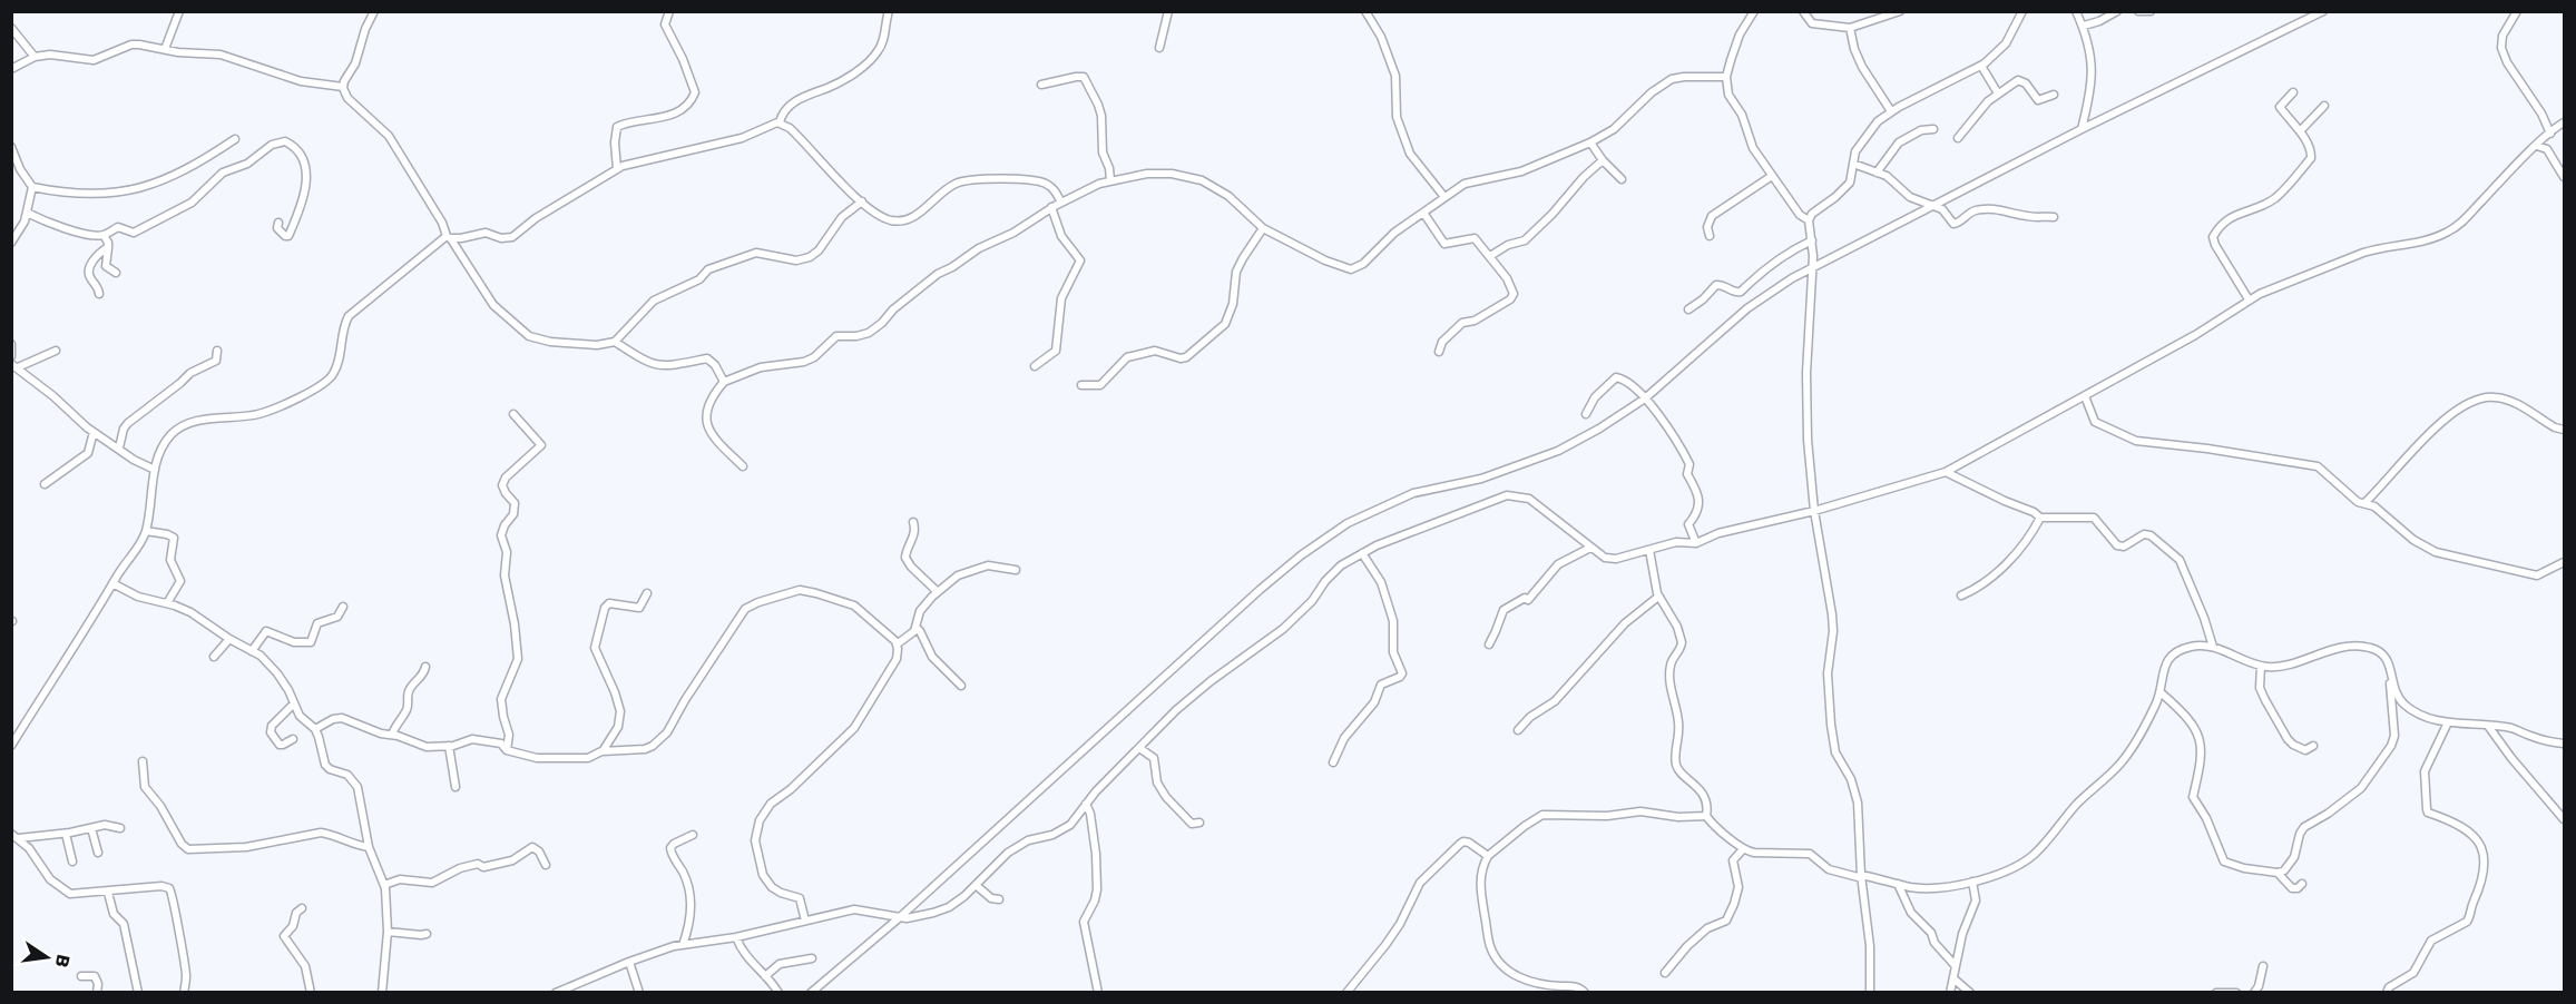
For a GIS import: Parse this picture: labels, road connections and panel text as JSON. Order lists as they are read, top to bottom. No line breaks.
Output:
{"north":"right"}
